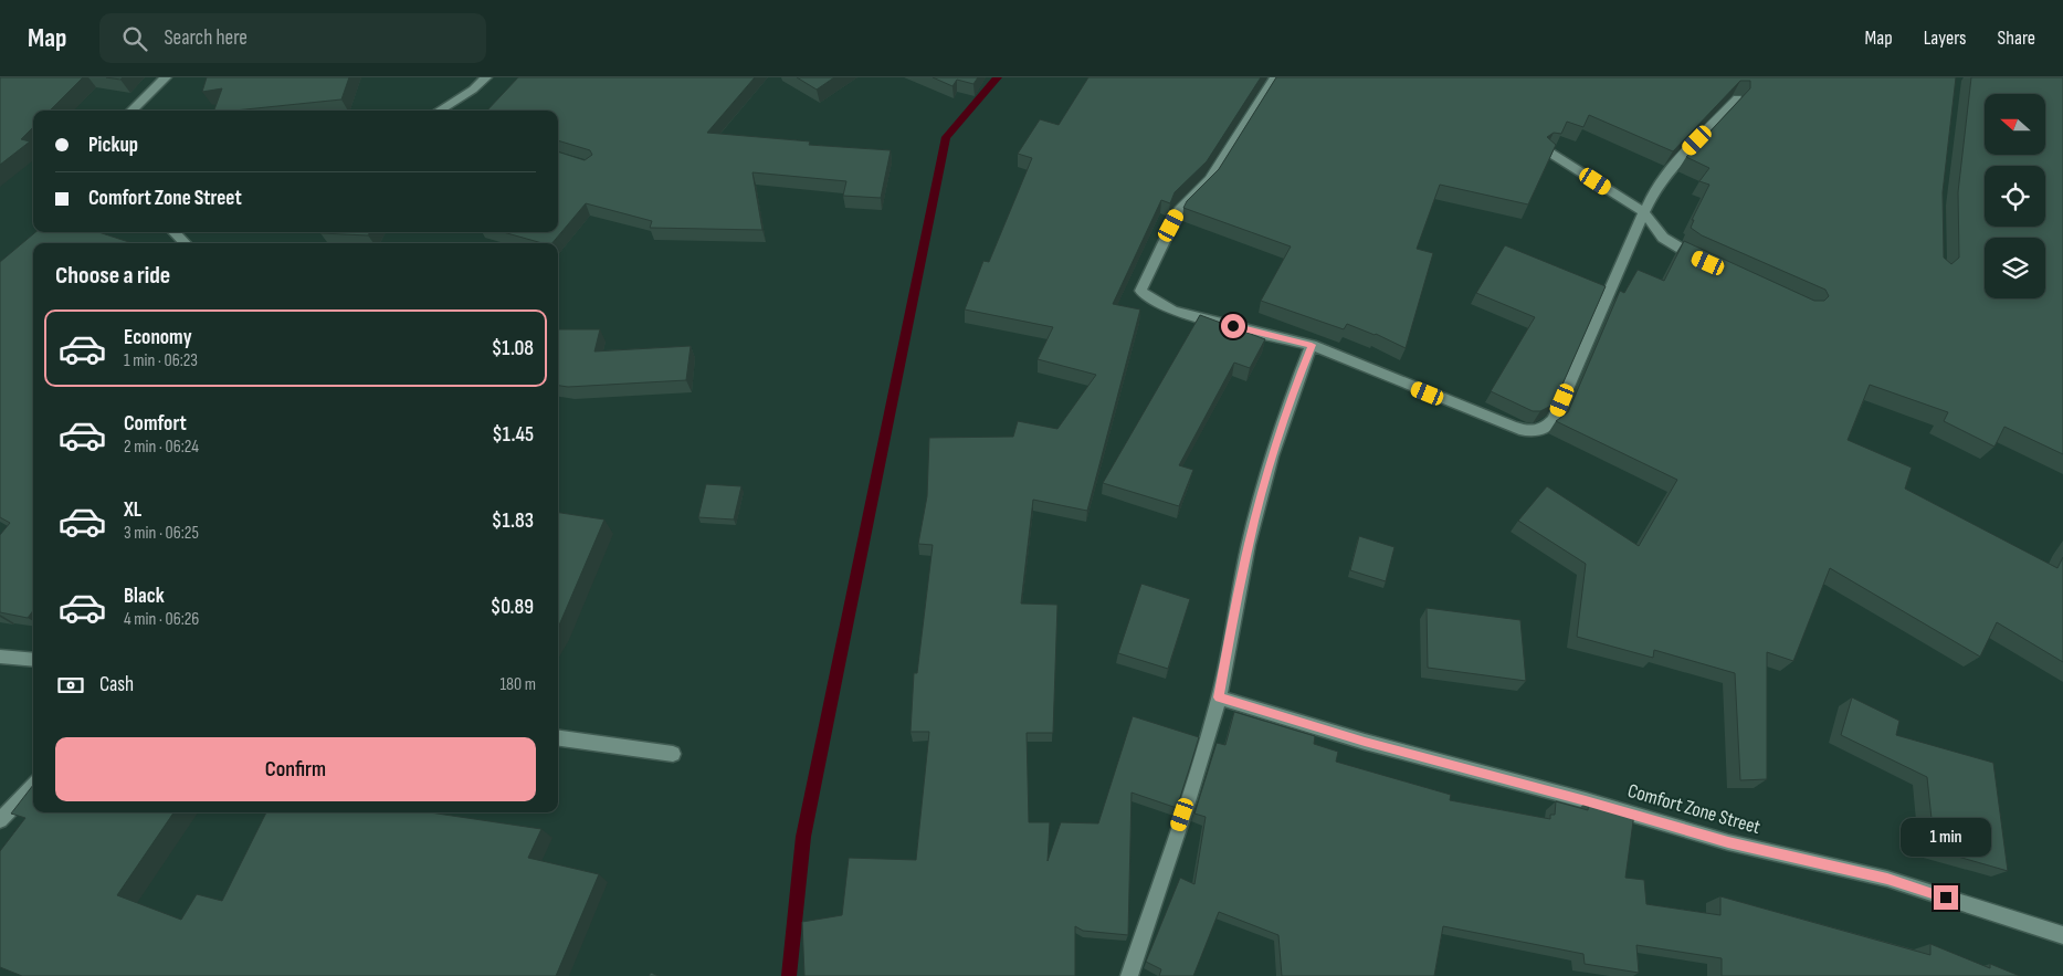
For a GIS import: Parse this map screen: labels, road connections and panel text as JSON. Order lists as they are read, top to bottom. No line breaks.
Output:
{"streets":{"street":["Comfort Zone Street"]},"north":"left","page":{"header":"Map","search":"Search here","nav":["Map","Layers","Share"],"banner":["Pickup","Comfort Zone Street"],"heading":"Choose a ride","list":[{"name":"Economy","note":"1 min · 06:23","value":"$1.08"},{"name":"Comfort","note":"2 min · 06:24","value":"$1.45"},{"name":"XL","note":"3 min · 06:25","value":"$1.83"},{"name":"Black","note":"4 min · 06:26","value":"$0.89"}],"pay":["Cash","180 m"],"buttons":"Confirm","bubble":"1 min"}}
